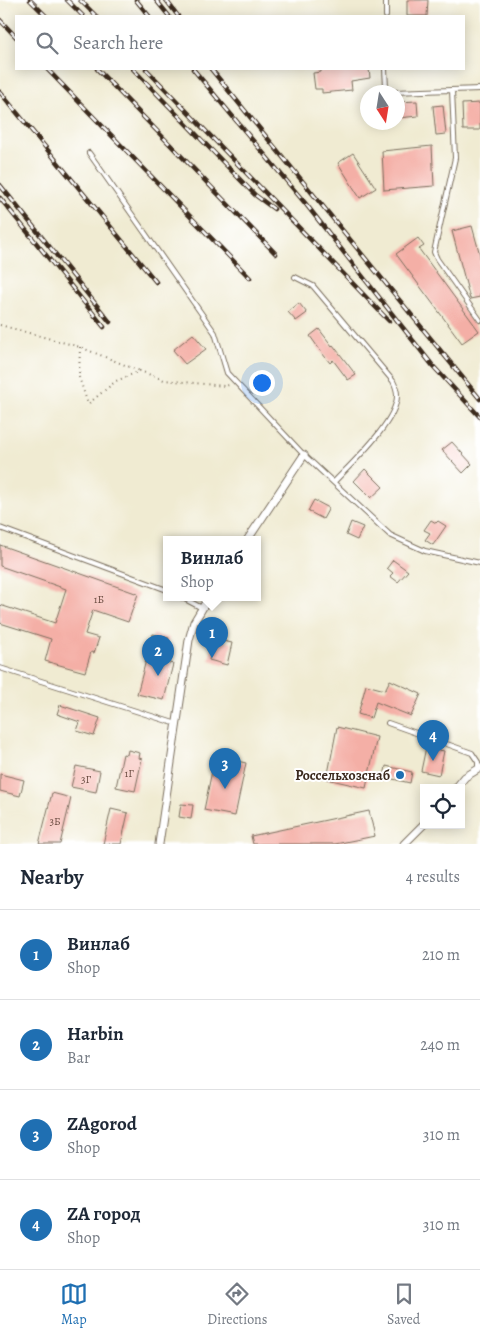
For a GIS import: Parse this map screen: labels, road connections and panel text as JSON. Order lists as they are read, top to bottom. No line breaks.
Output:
{"places":["Россельхозснаб"],"house_numbers":["1Б","1Г","3Г","3Б"],"north":"bottom","page":{"search":"Search here","popup":["Винлаб","Shop"],"pins":["1","2","4","3"],"heading":["Nearby","4 results"],"list":[{"mark":"1","name":"Винлаб","note":"Shop","value":"210 m"},{"mark":"2","name":"Harbin","note":"Bar","value":"240 m"},{"mark":"3","name":"ZAgorod","note":"Shop","value":"310 m"},{"mark":"4","name":"ZA город","note":"Shop","value":"310 m"}],"nav":["Map","Directions","Saved"]}}
